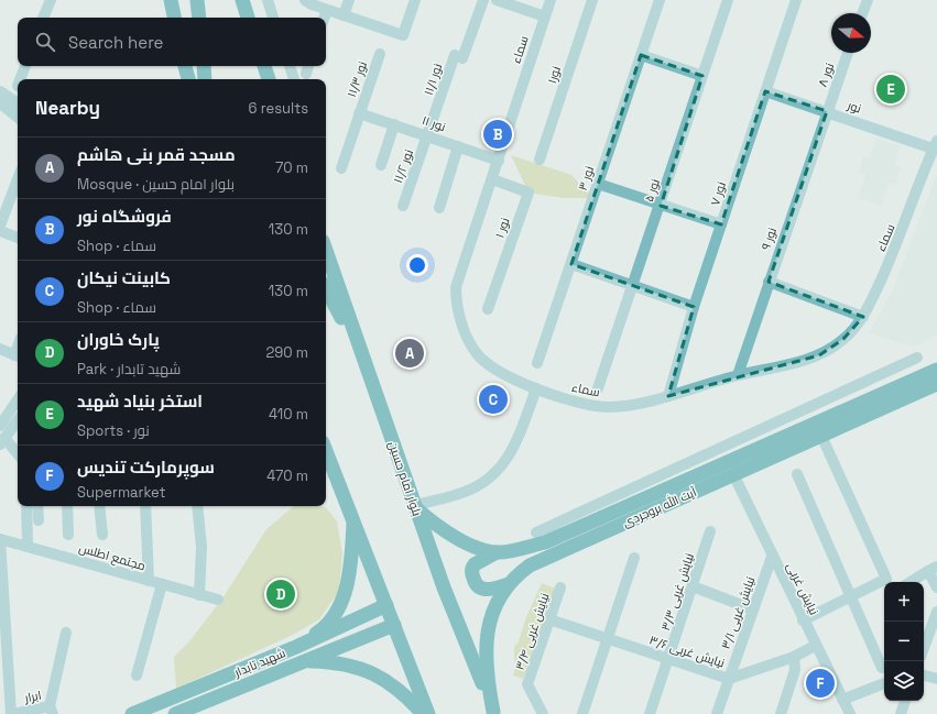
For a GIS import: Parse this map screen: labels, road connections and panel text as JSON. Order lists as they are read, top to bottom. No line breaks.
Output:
{"streets":{"main road":["بلوار امام حسین","آیت الله بروجردی","شهید تابدار"],"street":["سماء","نور۱","نور ۸","نور ۱۱/۳","نور ۱۱/۱","نور","نور ۱۱","نور ۱۱/۲","نور ۳","نور ۵","نور ۷","نور ۱","نور ۹","مجتمع اطلس","نیایش غربی","نیایش غربی ۳/۳","نیایش غربی ۳/۱","نیایش غربی ۳/۴","نیایش غربی ۳/۶","ابرار"]},"crossings":[["سماء","نور"],["سماء","نور ۱۱"],["سماء","نور ۷"],["سماء","نور ۱"],["سماء","نور ۹"],["نور ۸","نور"],["نور ۸","نور ۹"],["نور ۱۱/۳","نور ۱۱"],["نور ۱۱/۱","نور ۱۱"],["نور ۱۱/۱","نور ۱۱/۲"],["نور","نور ۷"],["نور","نور ۹"],["نور ۱۱","نور ۱۱/۲"],["بلوار امام حسین","آیت الله بروجردی"],["آیت الله بروجردی","نیایش غربی"],["نیایش غربی","نیایش غربی ۳/۱"],["نیایش غربی","نیایش غربی ۳/۶"],["نیایش غربی ۳/۳","نیایش غربی ۳/۶"],["نیایش غربی ۳/۱","نیایش غربی ۳/۶"],["نیایش غربی ۳/۴","نیایش غربی ۳/۶"]],"north":"right","page":{"search":"Search here","pins":["E","B","A","C","D","F"],"heading":["Nearby","6 results"],"list":[{"mark":"A","name":"مسجد قمر بنی هاشم","note":"Mosque · بلوار امام حسین","value":"70 m"},{"mark":"B","name":"فروشگاه نور","note":"Shop · سماء","value":"130 m"},{"mark":"C","name":"کابینت نیکان","note":"Shop · سماء","value":"130 m"},{"mark":"D","name":"پارک خاوران","note":"Park · شهید تابدار","value":"290 m"},{"mark":"E","name":"استخر بنیاد شهید","note":"Sports · نور","value":"410 m"},{"mark":"F","name":"سوپرمارکت تندیس","note":"Supermarket","value":"470 m"}],"map_buttons":["+","−"]}}
